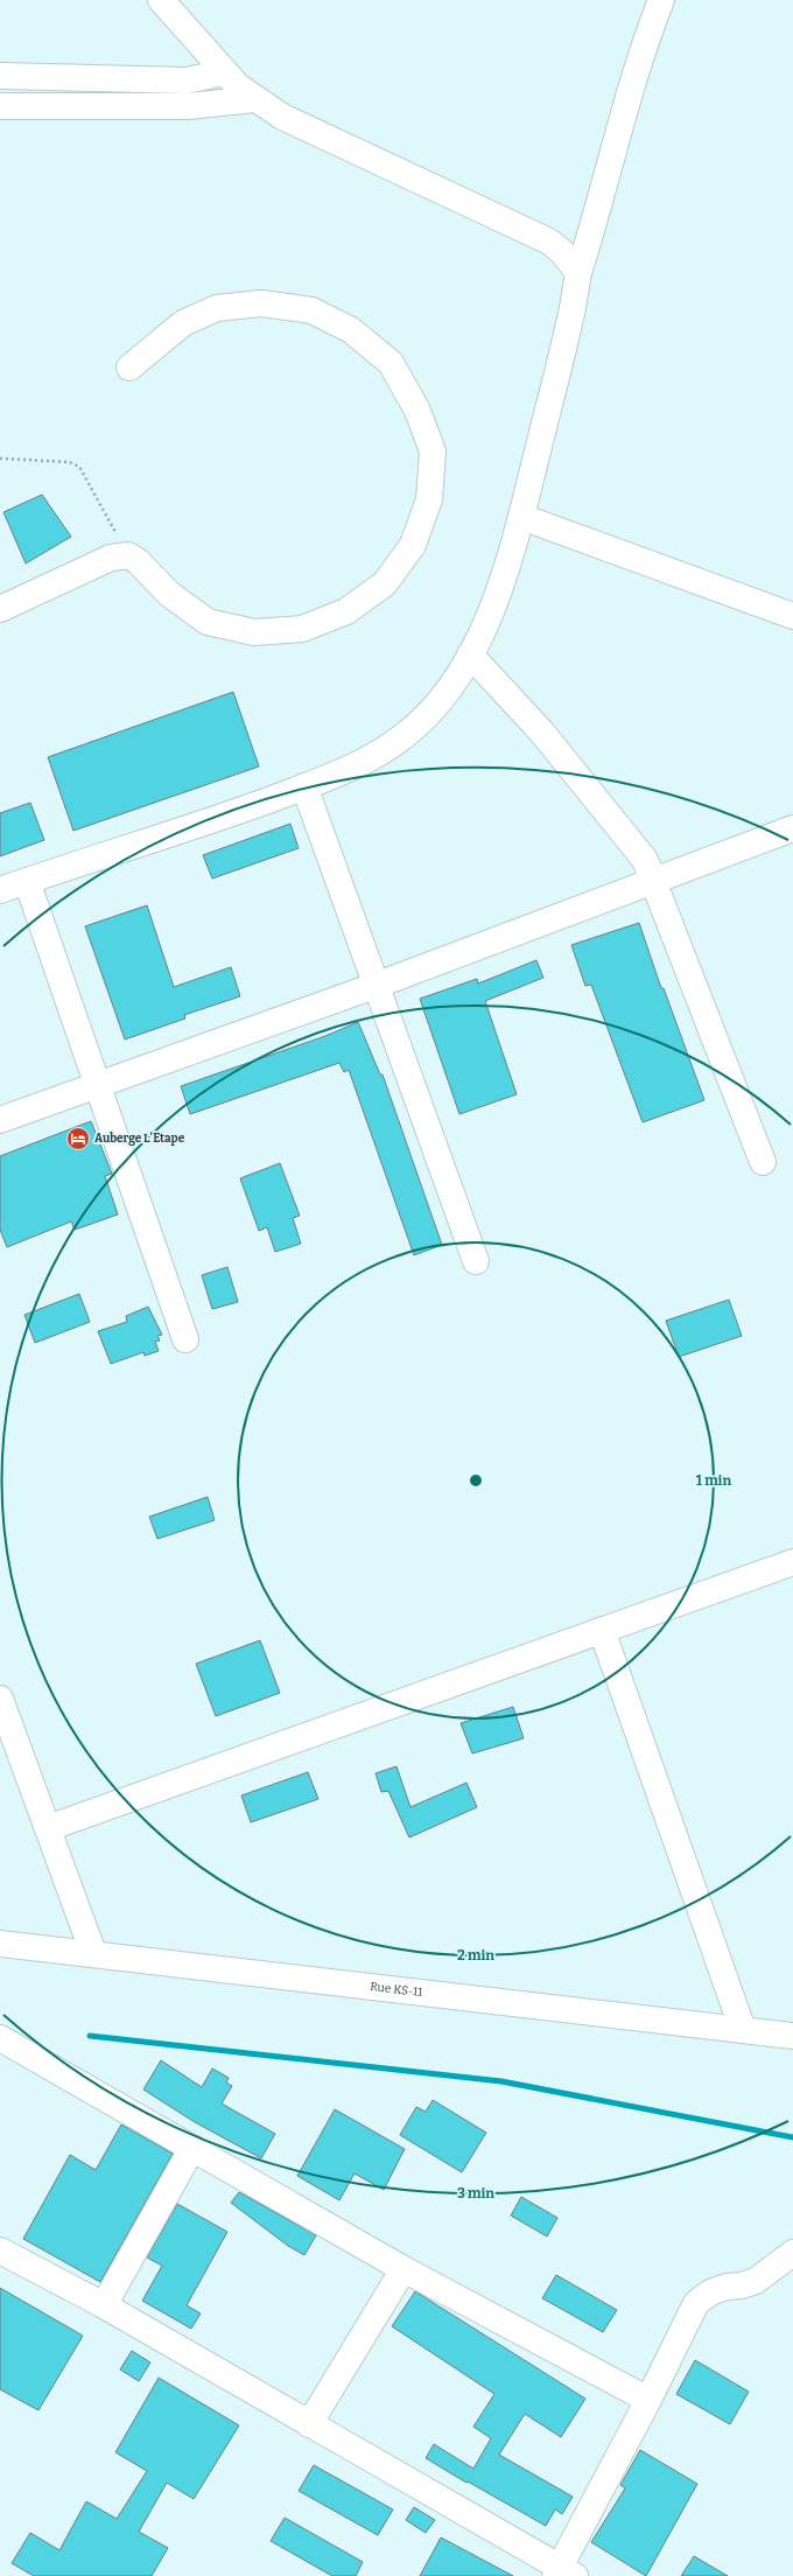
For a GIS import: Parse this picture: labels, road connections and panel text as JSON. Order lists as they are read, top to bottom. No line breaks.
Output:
{"streets":{"street":["Rue KS-11"]},"places":{"hotel":["Auberge L'Etape"]},"rings":["1 min","2 min","3 min"]}
